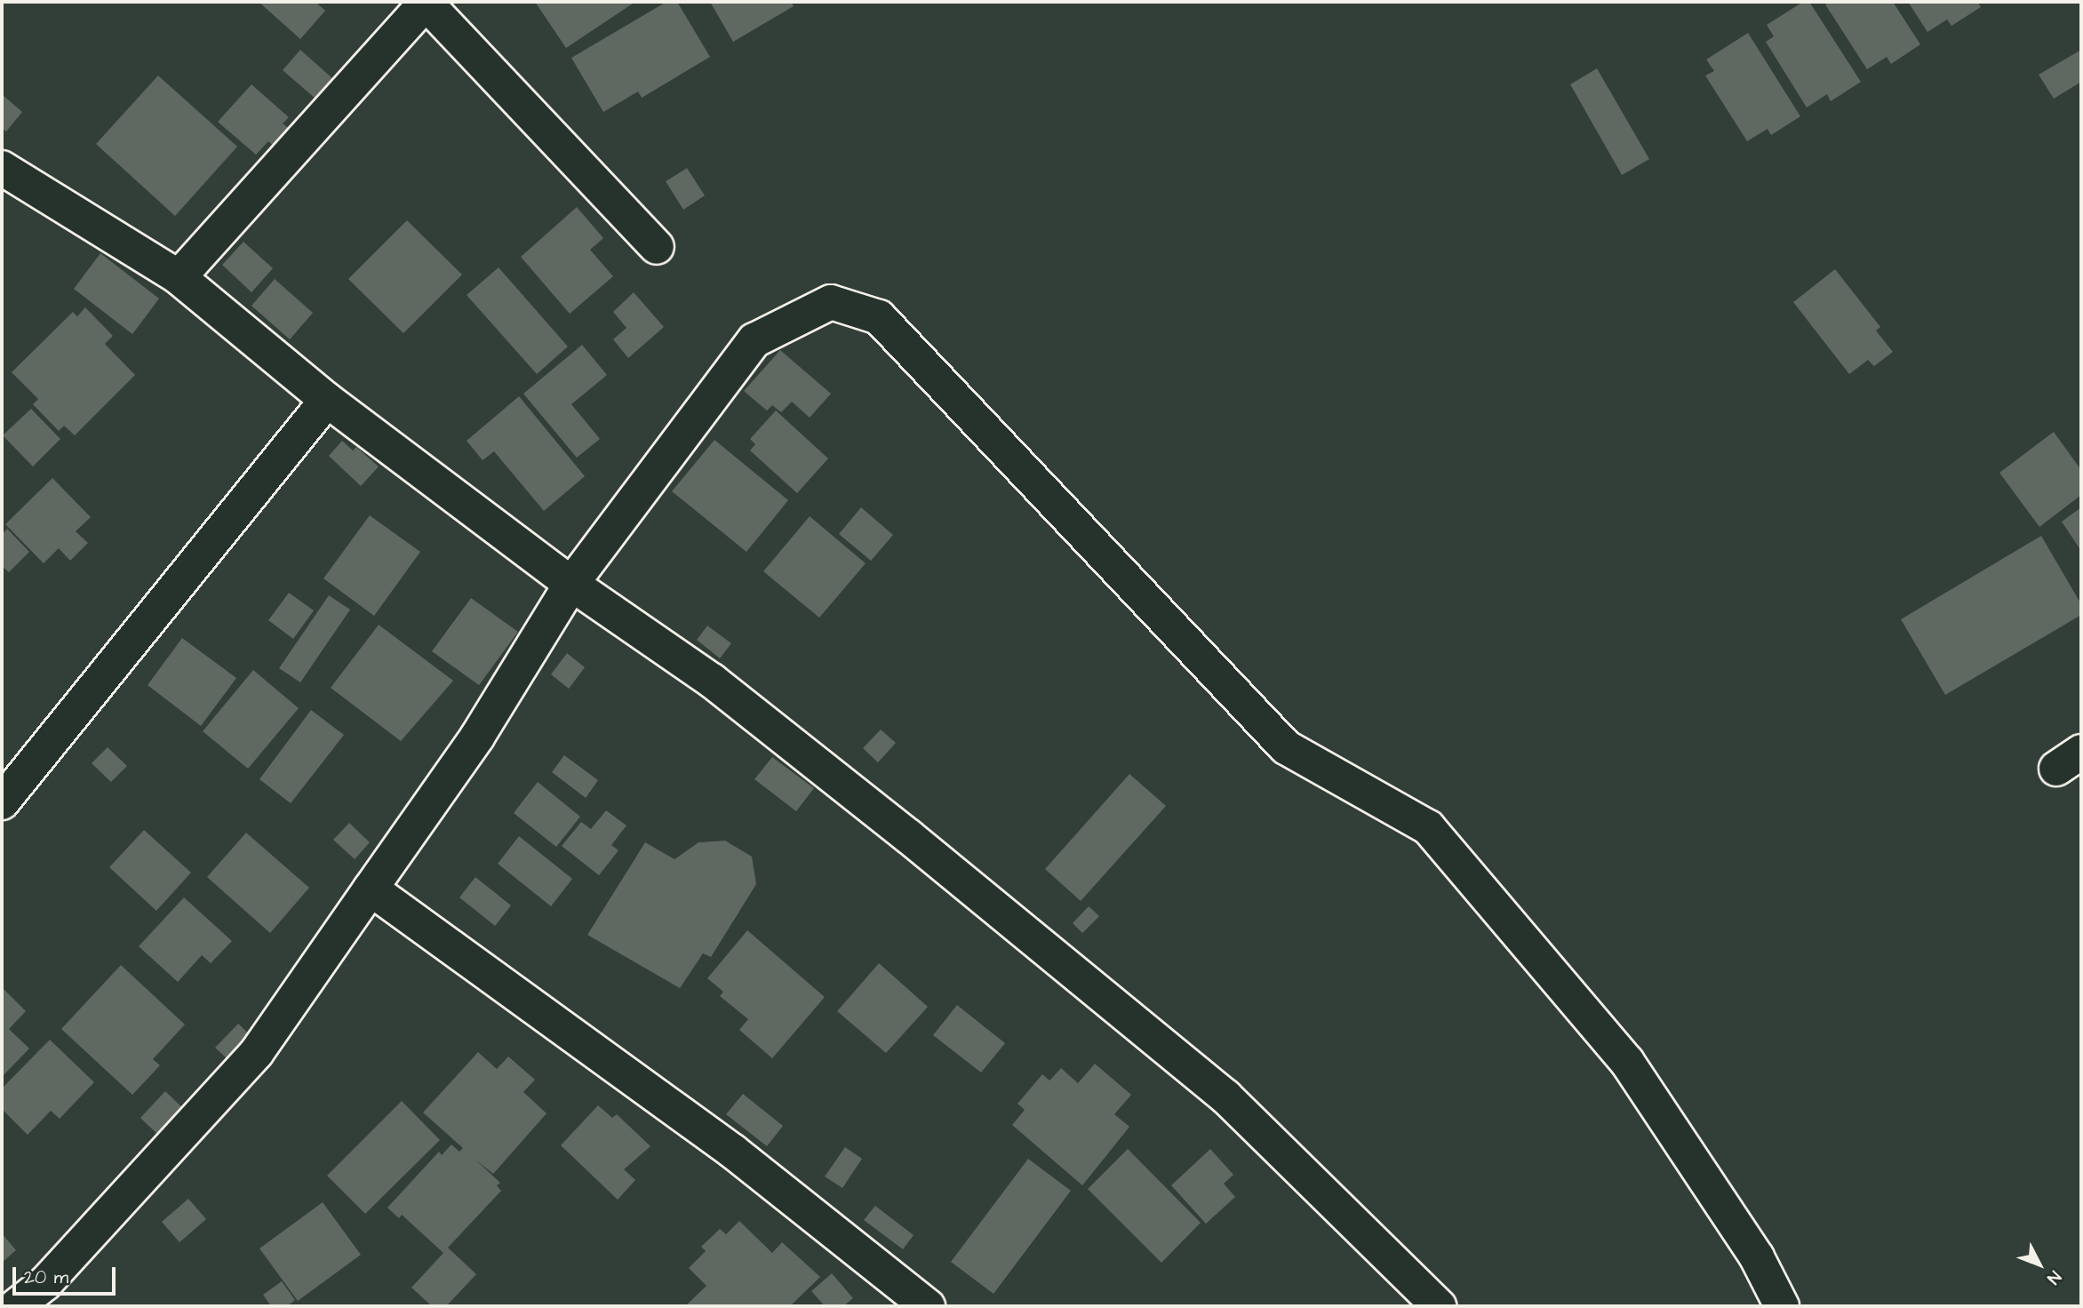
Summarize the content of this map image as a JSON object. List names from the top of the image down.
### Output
{
  "scale_bar": "20 m",
  "north": "bottom right"
}
